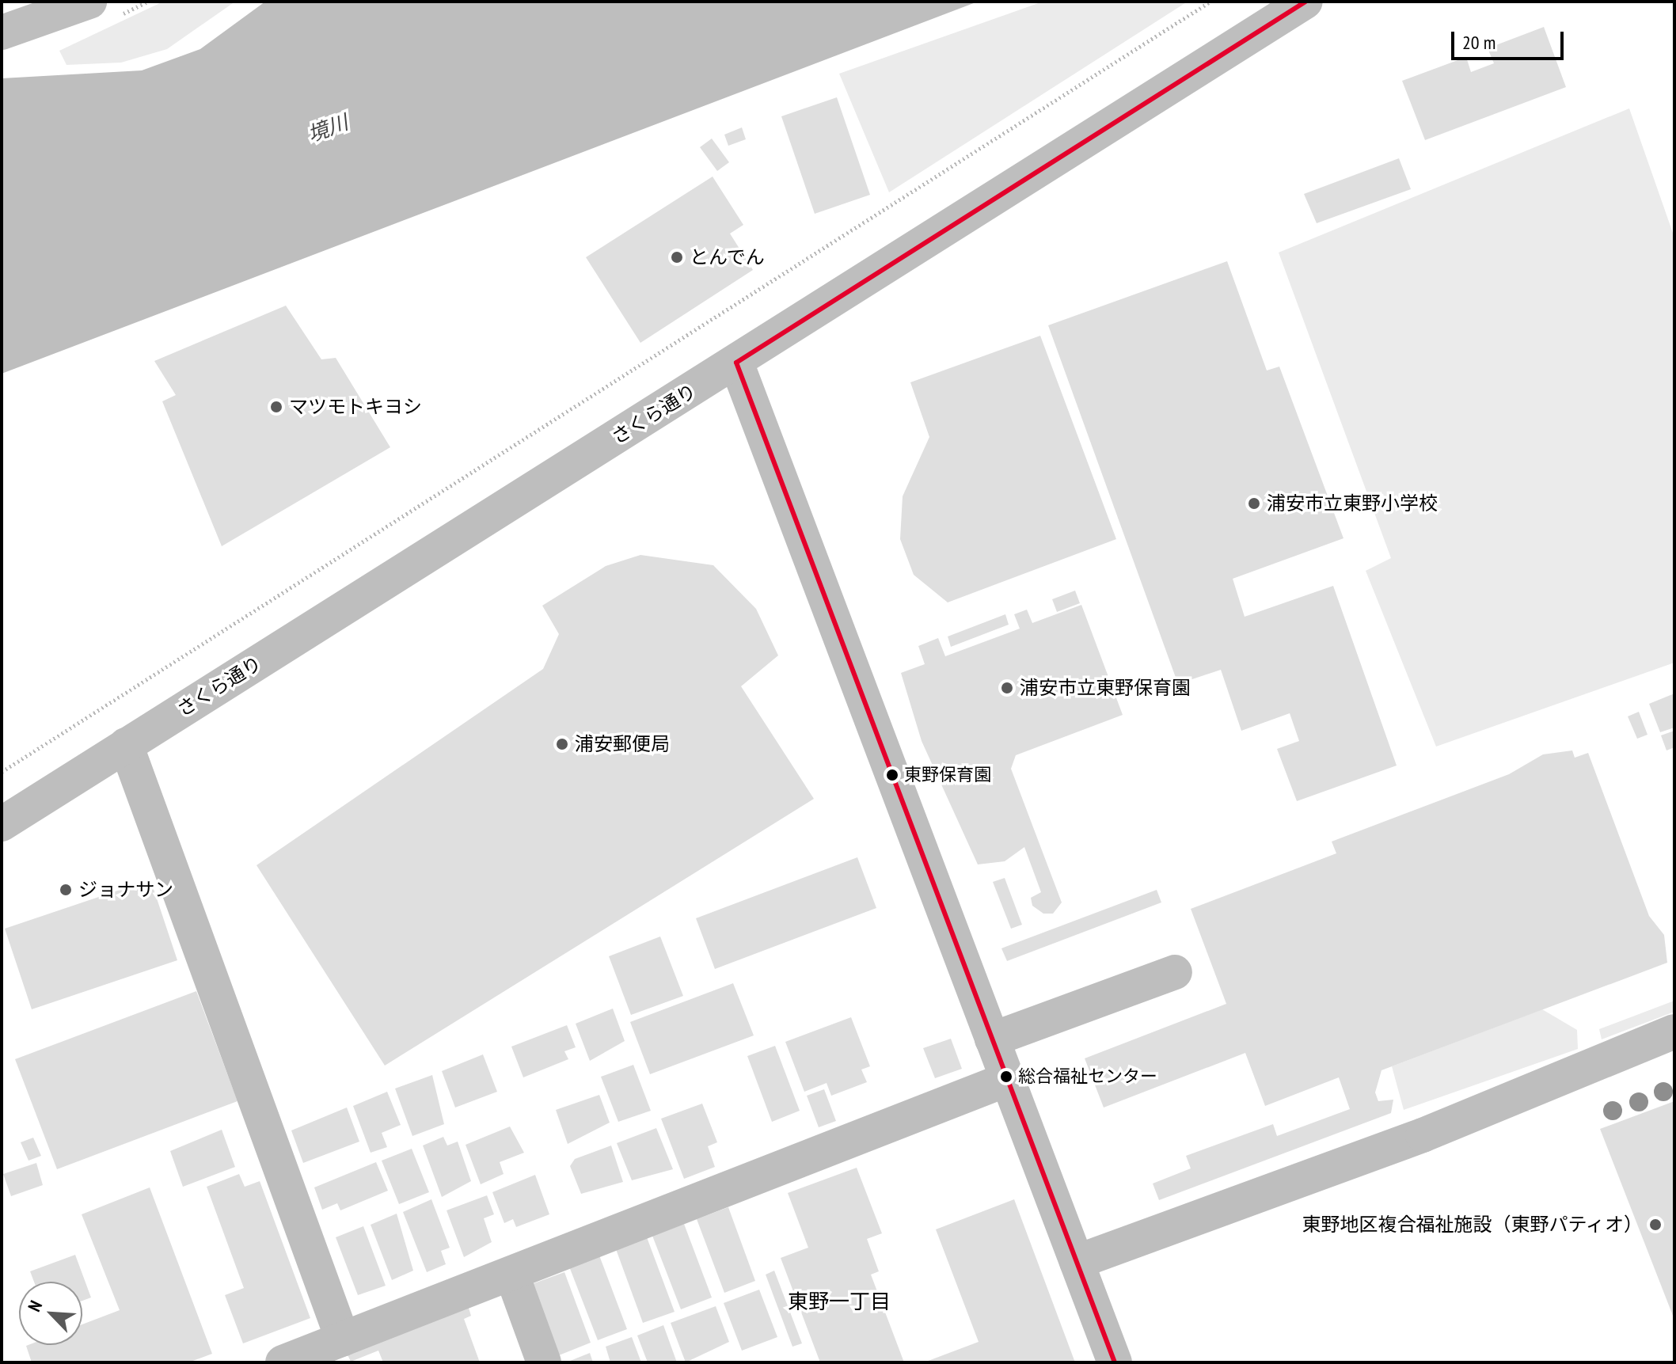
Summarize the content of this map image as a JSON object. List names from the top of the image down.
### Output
{
  "streets": {
    "street": ["さくら通り"]
  },
  "districts": ["東野一丁目"],
  "water": ["境川"],
  "places": [
    "とんでん",
    "マツモトキヨシ",
    "浦安市立東野小学校",
    "浦安市立東野保育園",
    "浦安郵便局",
    "東野保育園",
    "ジョナサン",
    "総合福祉センター",
    "東野地区複合福祉施設（東野パティオ）"
  ],
  "scale_bar": "20 m",
  "north": "top left"
}
